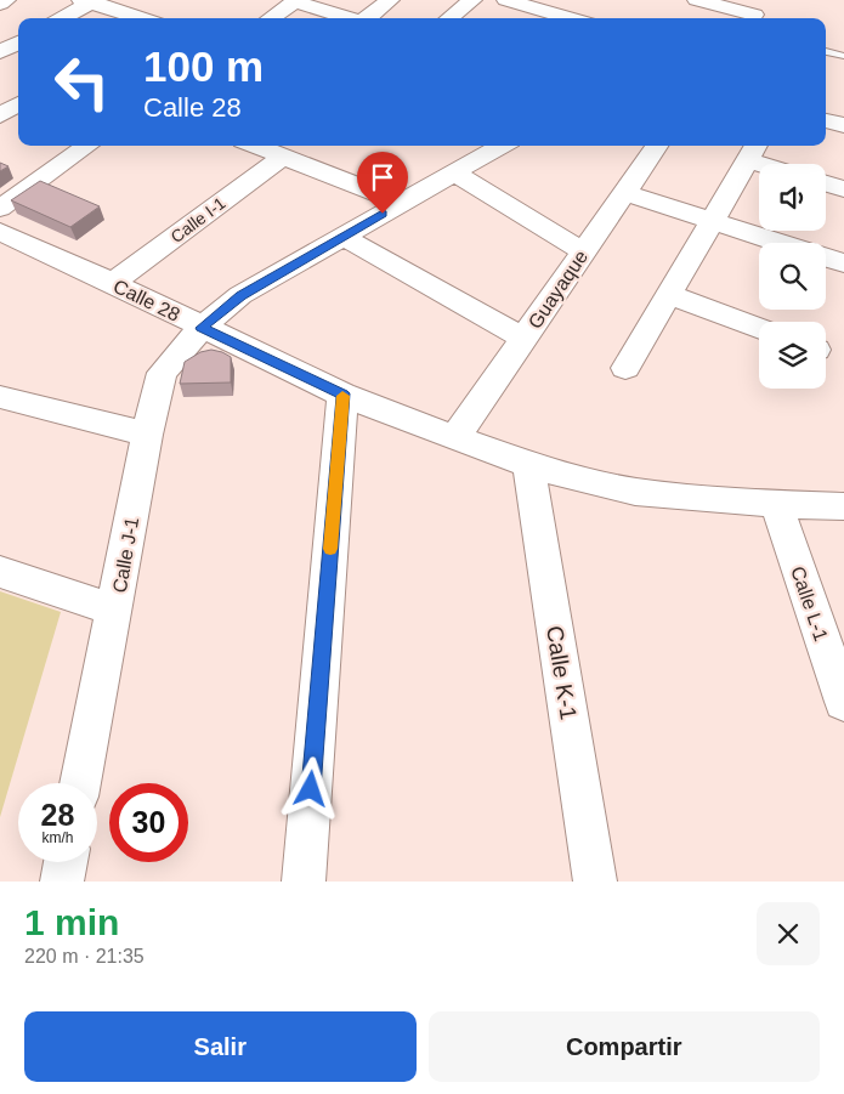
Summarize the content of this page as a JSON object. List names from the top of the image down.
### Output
{
  "streets": {
    "street": [
      "Calle I-1",
      "Guayaque",
      "Calle 28",
      "Calle J-1",
      "Calle L-1",
      "Calle K-1"
    ]
  },
  "crossings": [
    ["Calle I-1", "Calle 28"],
    ["Guayaque", "Calle 28"],
    ["Calle 28", "Calle J-1"],
    ["Calle 28", "Calle K-1"]
  ],
  "page": {
    "turn": ["100 m", "Calle 28"],
    "speed": "28 km/h",
    "limit": "30",
    "heading": ["1 min", "220 m · 21:35"],
    "buttons": ["Salir", "Compartir"]
  }
}
